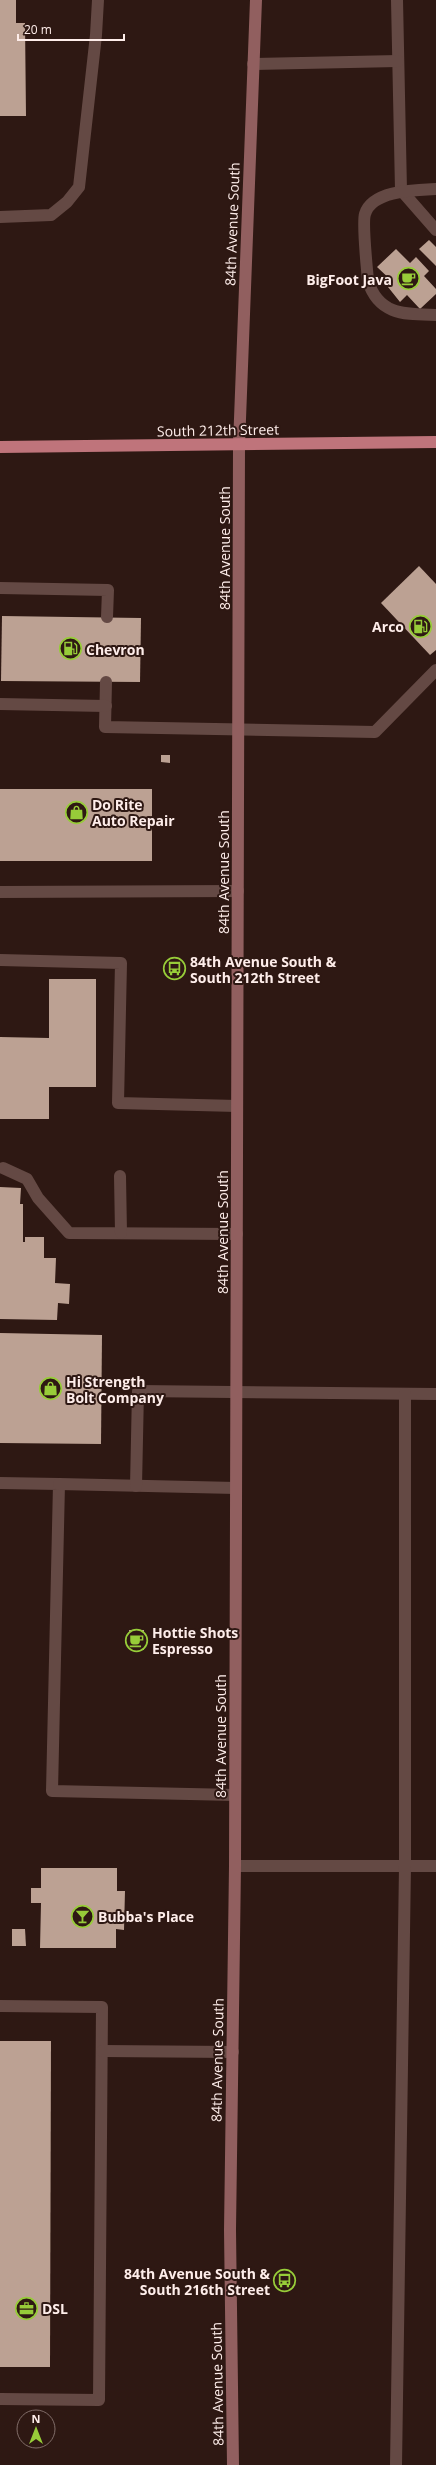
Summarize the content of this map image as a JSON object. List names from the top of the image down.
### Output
{
  "streets": {
    "main road": ["84th Avenue South", "South 212th Street"]
  },
  "crossings": [
    ["84th Avenue South", "South 212th Street"]
  ],
  "places": {
    "cafe": ["BigFoot Java", "Hottie Shots Espresso"],
    "fuel station": ["Arco", "Chevron"],
    "shop": ["Do Rite Auto Repair", "Hi Strength Bolt Company"],
    "bus stop": ["84th Avenue South & South 212th Street", "84th Avenue South & South 216th Street"],
    "bar": ["Bubba's Place"],
    "office": ["DSL"]
  },
  "scale_bar": "20 m",
  "north": "top"
}
